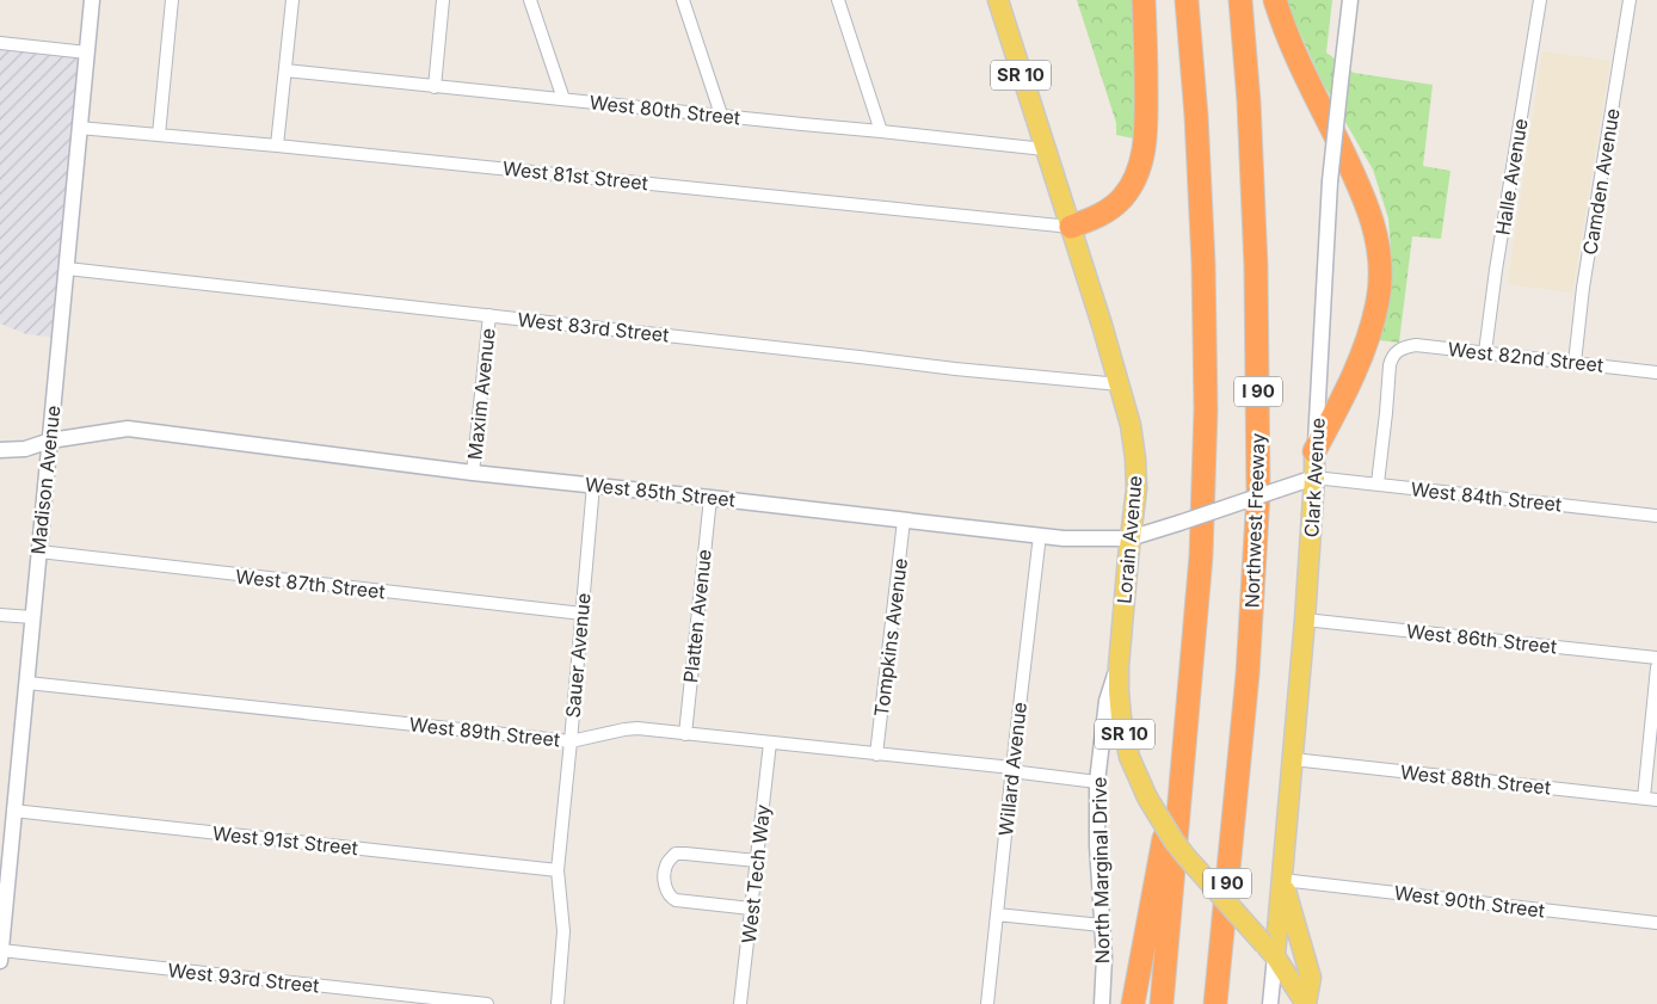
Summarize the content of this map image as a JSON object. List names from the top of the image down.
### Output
{
  "streets": {
    "highway": ["I 90", "Northwest Freeway"],
    "main road": ["SR 10", "Clark Avenue", "Lorain Avenue"],
    "street": [
      "West 80th Street",
      "West 81st Street",
      "Halle Avenue",
      "Camden Avenue",
      "West 83rd Street",
      "West 82nd Street",
      "Maxim Avenue",
      "Madison Avenue",
      "West 85th Street",
      "West 84th Street",
      "West 87th Street",
      "Platten Avenue",
      "Tompkins Avenue",
      "West 86th Street",
      "Sauer Avenue",
      "West 89th Street",
      "Willard Avenue",
      "West 88th Street",
      "West 91st Street",
      "North Marginal Drive",
      "West Tech Way",
      "West 90th Street",
      "West 93rd Street"
    ]
  },
  "crossings": [
    ["West 80th Street", "Lorain Avenue"],
    ["West 81st Street", "Madison Avenue"],
    ["West 81st Street", "Lorain Avenue"],
    ["Halle Avenue", "West 82nd Street"],
    ["Camden Avenue", "West 82nd Street"],
    ["West 83rd Street", "Maxim Avenue"],
    ["West 83rd Street", "Madison Avenue"],
    ["West 83rd Street", "Lorain Avenue"],
    ["West 82nd Street", "West 84th Street"],
    ["Maxim Avenue", "West 85th Street"],
    ["Clark Avenue", "West 85th Street"],
    ["Clark Avenue", "West 84th Street"],
    ["Clark Avenue", "Lorain Avenue"],
    ["Clark Avenue", "West 86th Street"],
    ["Clark Avenue", "West 88th Street"],
    ["Clark Avenue", "West 90th Street"],
    ["Madison Avenue", "West 85th Street"],
    ["Madison Avenue", "West 87th Street"],
    ["Madison Avenue", "West 89th Street"],
    ["Madison Avenue", "West 91st Street"],
    ["Madison Avenue", "West 93rd Street"],
    ["West 85th Street", "West 84th Street"],
    ["West 85th Street", "Lorain Avenue"],
    ["West 85th Street", "Platten Avenue"],
    ["West 85th Street", "Tompkins Avenue"],
    ["West 85th Street", "Sauer Avenue"],
    ["West 85th Street", "Willard Avenue"],
    ["Lorain Avenue", "North Marginal Drive"],
    ["West 87th Street", "Sauer Avenue"],
    ["Platten Avenue", "West 89th Street"],
    ["Tompkins Avenue", "West 89th Street"],
    ["Sauer Avenue", "West 89th Street"],
    ["Sauer Avenue", "West 91st Street"],
    ["West 89th Street", "Willard Avenue"],
    ["West 89th Street", "North Marginal Drive"],
    ["West 89th Street", "West Tech Way"]
  ]
}
